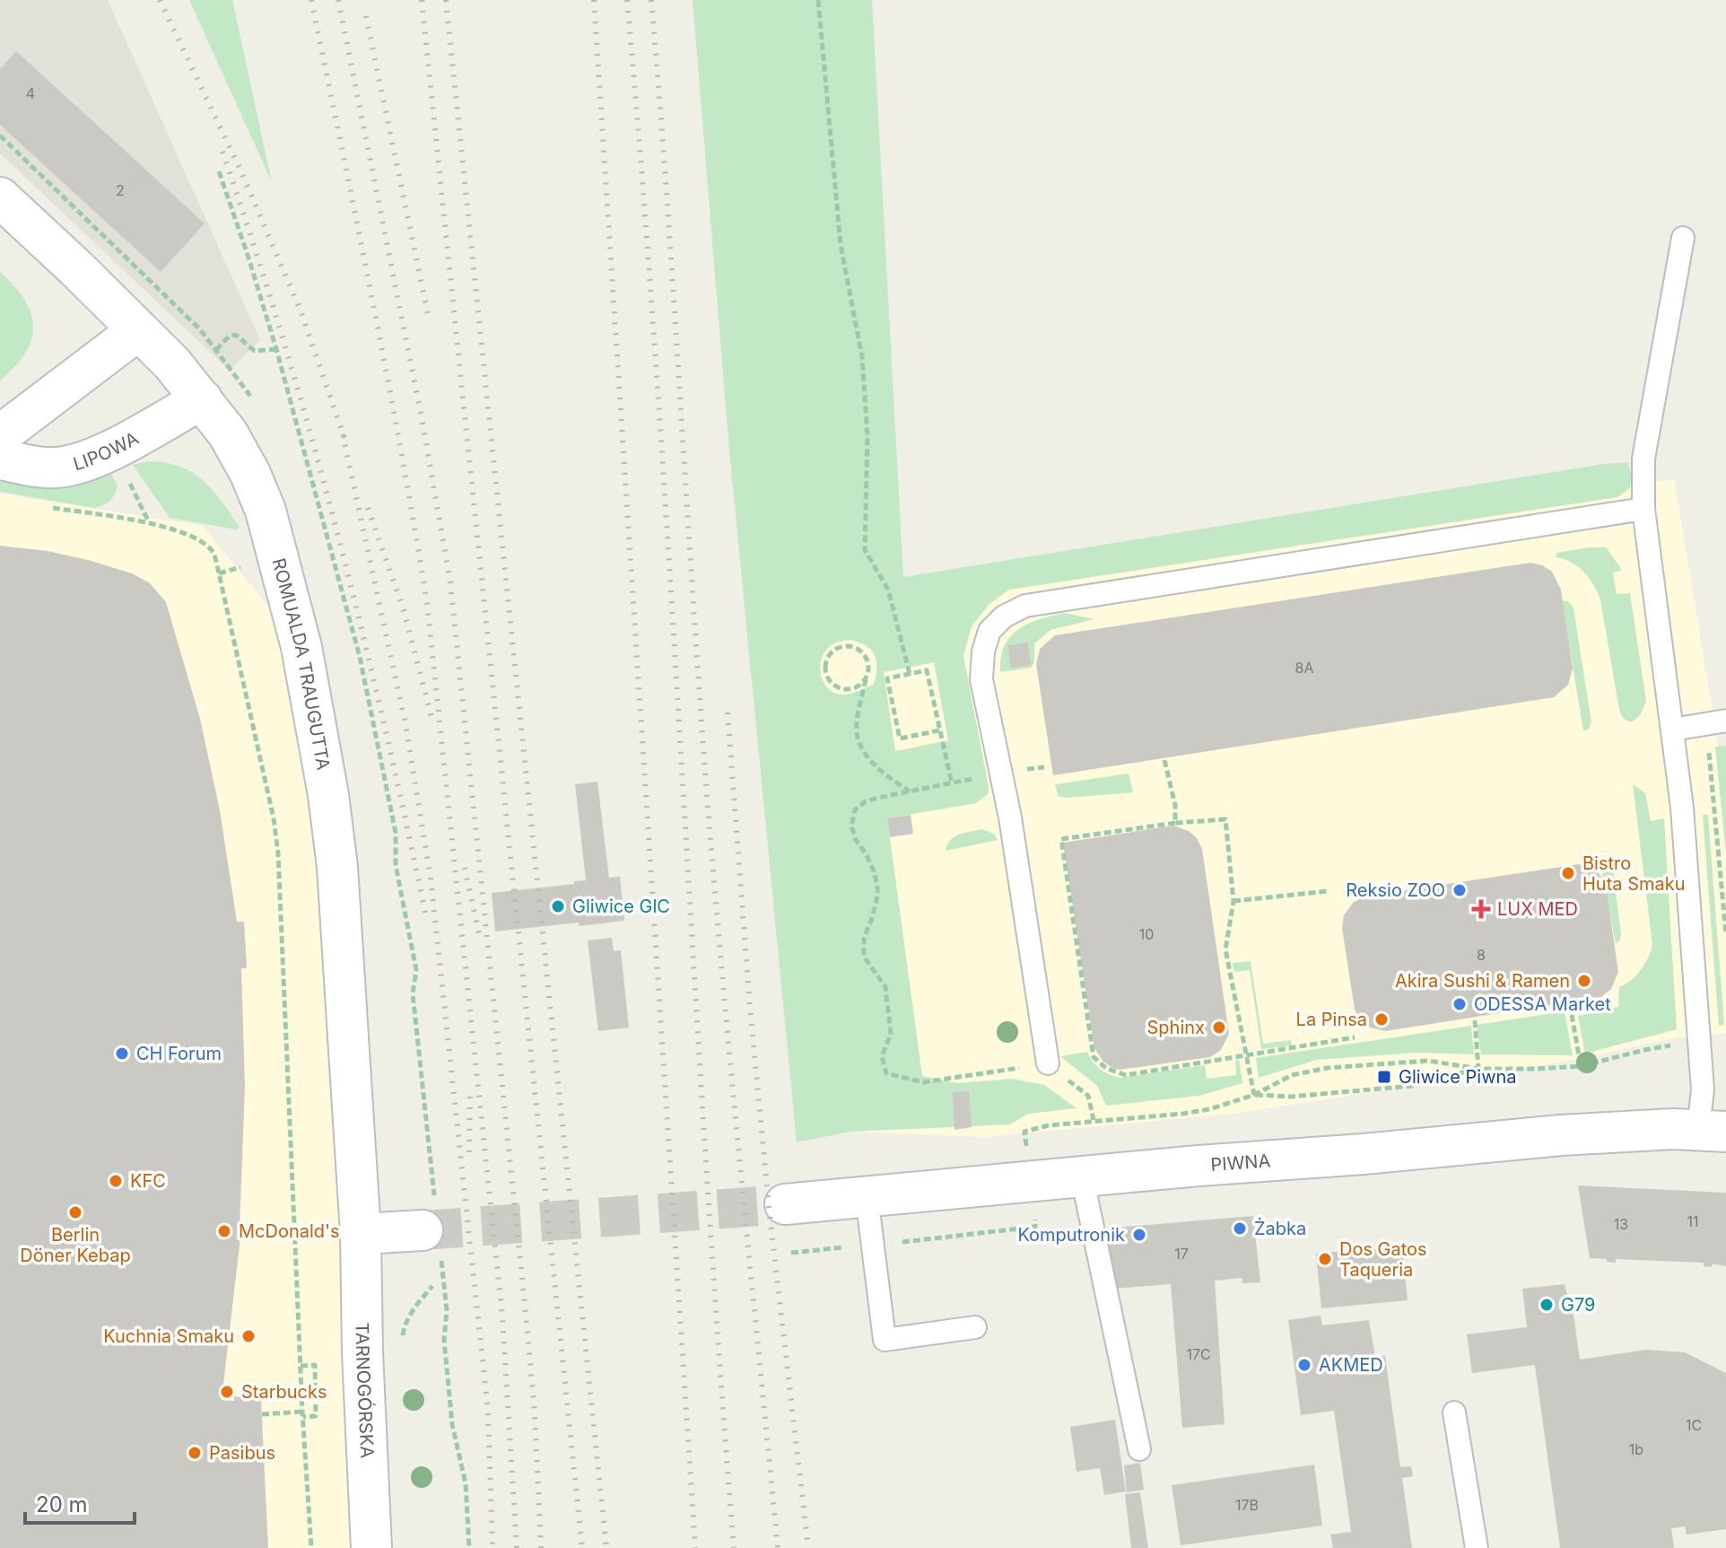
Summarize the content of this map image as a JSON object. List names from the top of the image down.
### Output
{
  "streets": {
    "main road": [
      "LIPOWA",
      "ROMUALDA TRAUGUTTA",
      "PIWNA",
      "TARNOGÓRSKA"
    ]
  },
  "crossings": [
    ["LIPOWA", "ROMUALDA TRAUGUTTA"],
    ["ROMUALDA TRAUGUTTA", "TARNOGÓRSKA"]
  ],
  "places": {
    "other": [
      "Bistro Huta Smaku",
      "Reksio ZOO",
      "Gliwice GlC",
      "Akira Sushi & Ramen",
      "ODESSA Market",
      "La Pinsa",
      "Sphinx",
      "CH Forum",
      "KFC",
      "Berlin Döner Kebap",
      "Żabka",
      "McDonald's",
      "Komputronik",
      "Dos Gatos Taqueria",
      "G79",
      "Kuchnia Smaku",
      "AKMED",
      "Starbucks",
      "Pasibus"
    ],
    "health": ["LUX MED"],
    "transit": ["Gliwice Piwna"]
  },
  "house_numbers": [
    "4",
    "2",
    "8A",
    "10",
    "8",
    "11",
    "13",
    "17",
    "17C",
    "1C",
    "1b",
    "17B"
  ],
  "scale_bar": "20 m"
}
